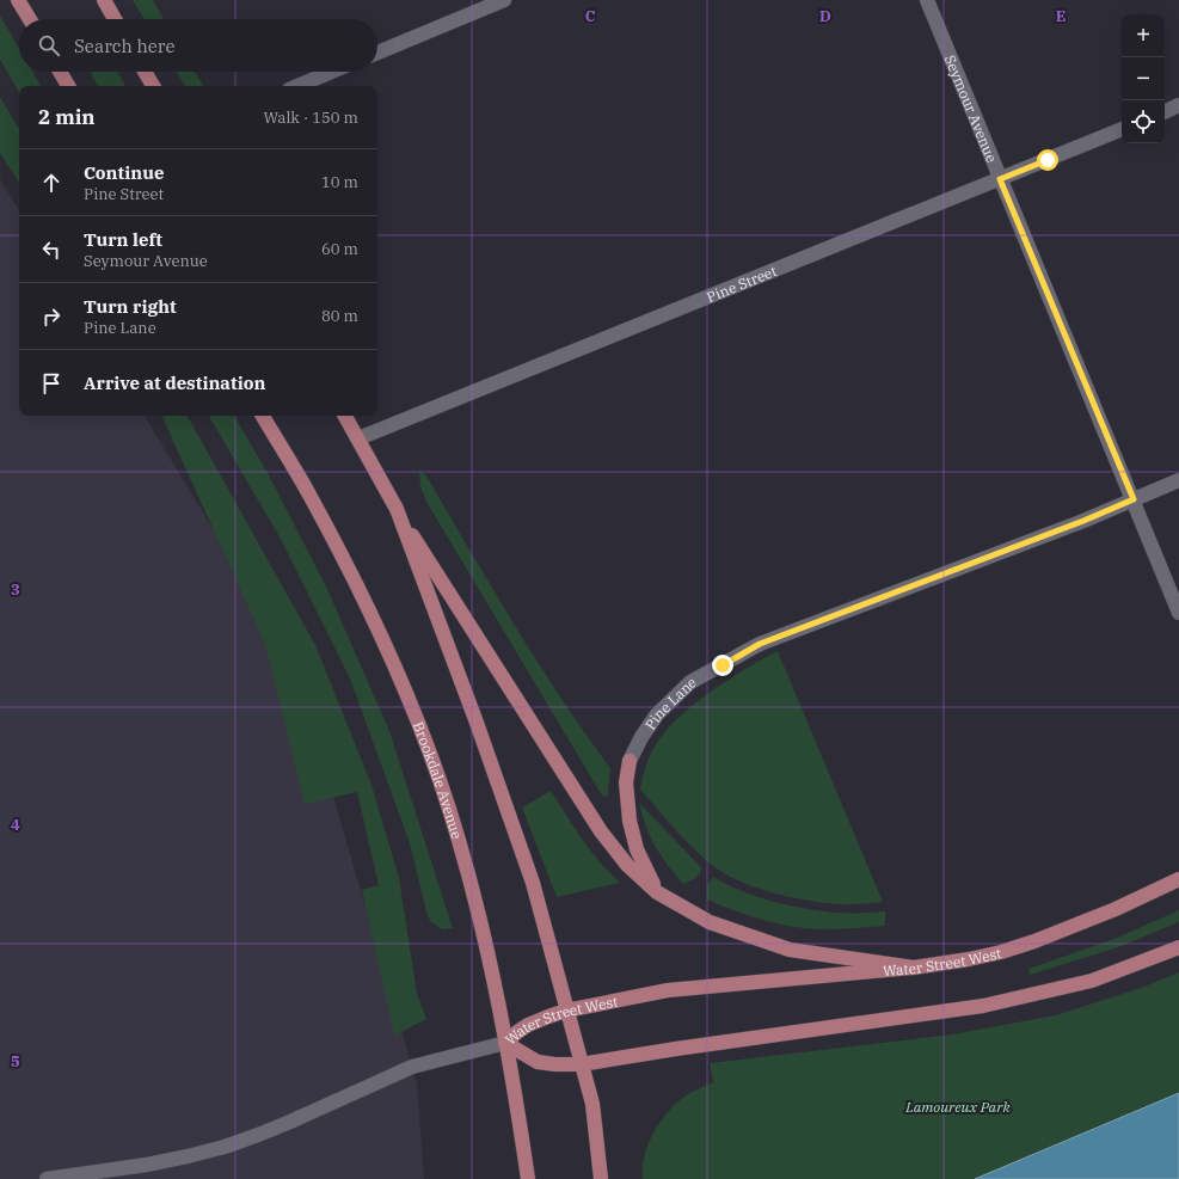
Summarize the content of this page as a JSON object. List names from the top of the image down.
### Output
{
  "streets": {
    "main road": ["Brookdale Avenue", "Water Street West"],
    "street": ["Seymour Avenue", "Pine Street", "Pine Lane"]
  },
  "crossings": [
    ["Seymour Avenue", "Pine Street"],
    ["Seymour Avenue", "Pine Lane"],
    ["Brookdale Avenue", "Water Street West"]
  ],
  "parks": ["Lamoureux Park"],
  "page": {
    "map_buttons": ["+", "−"],
    "search": "Search here",
    "heading": ["2 min", "Walk · 150 m"],
    "list": [
      ["Continue", "Pine Street", "10 m"],
      ["Turn left", "Seymour Avenue", "60 m"],
      ["Turn right", "Pine Lane", "80 m"],
      "Arrive at destination"
    ]
  },
  "grid": {
    "columns": ["C", "D", "E"],
    "rows": ["3", "4", "5"]
  }
}
